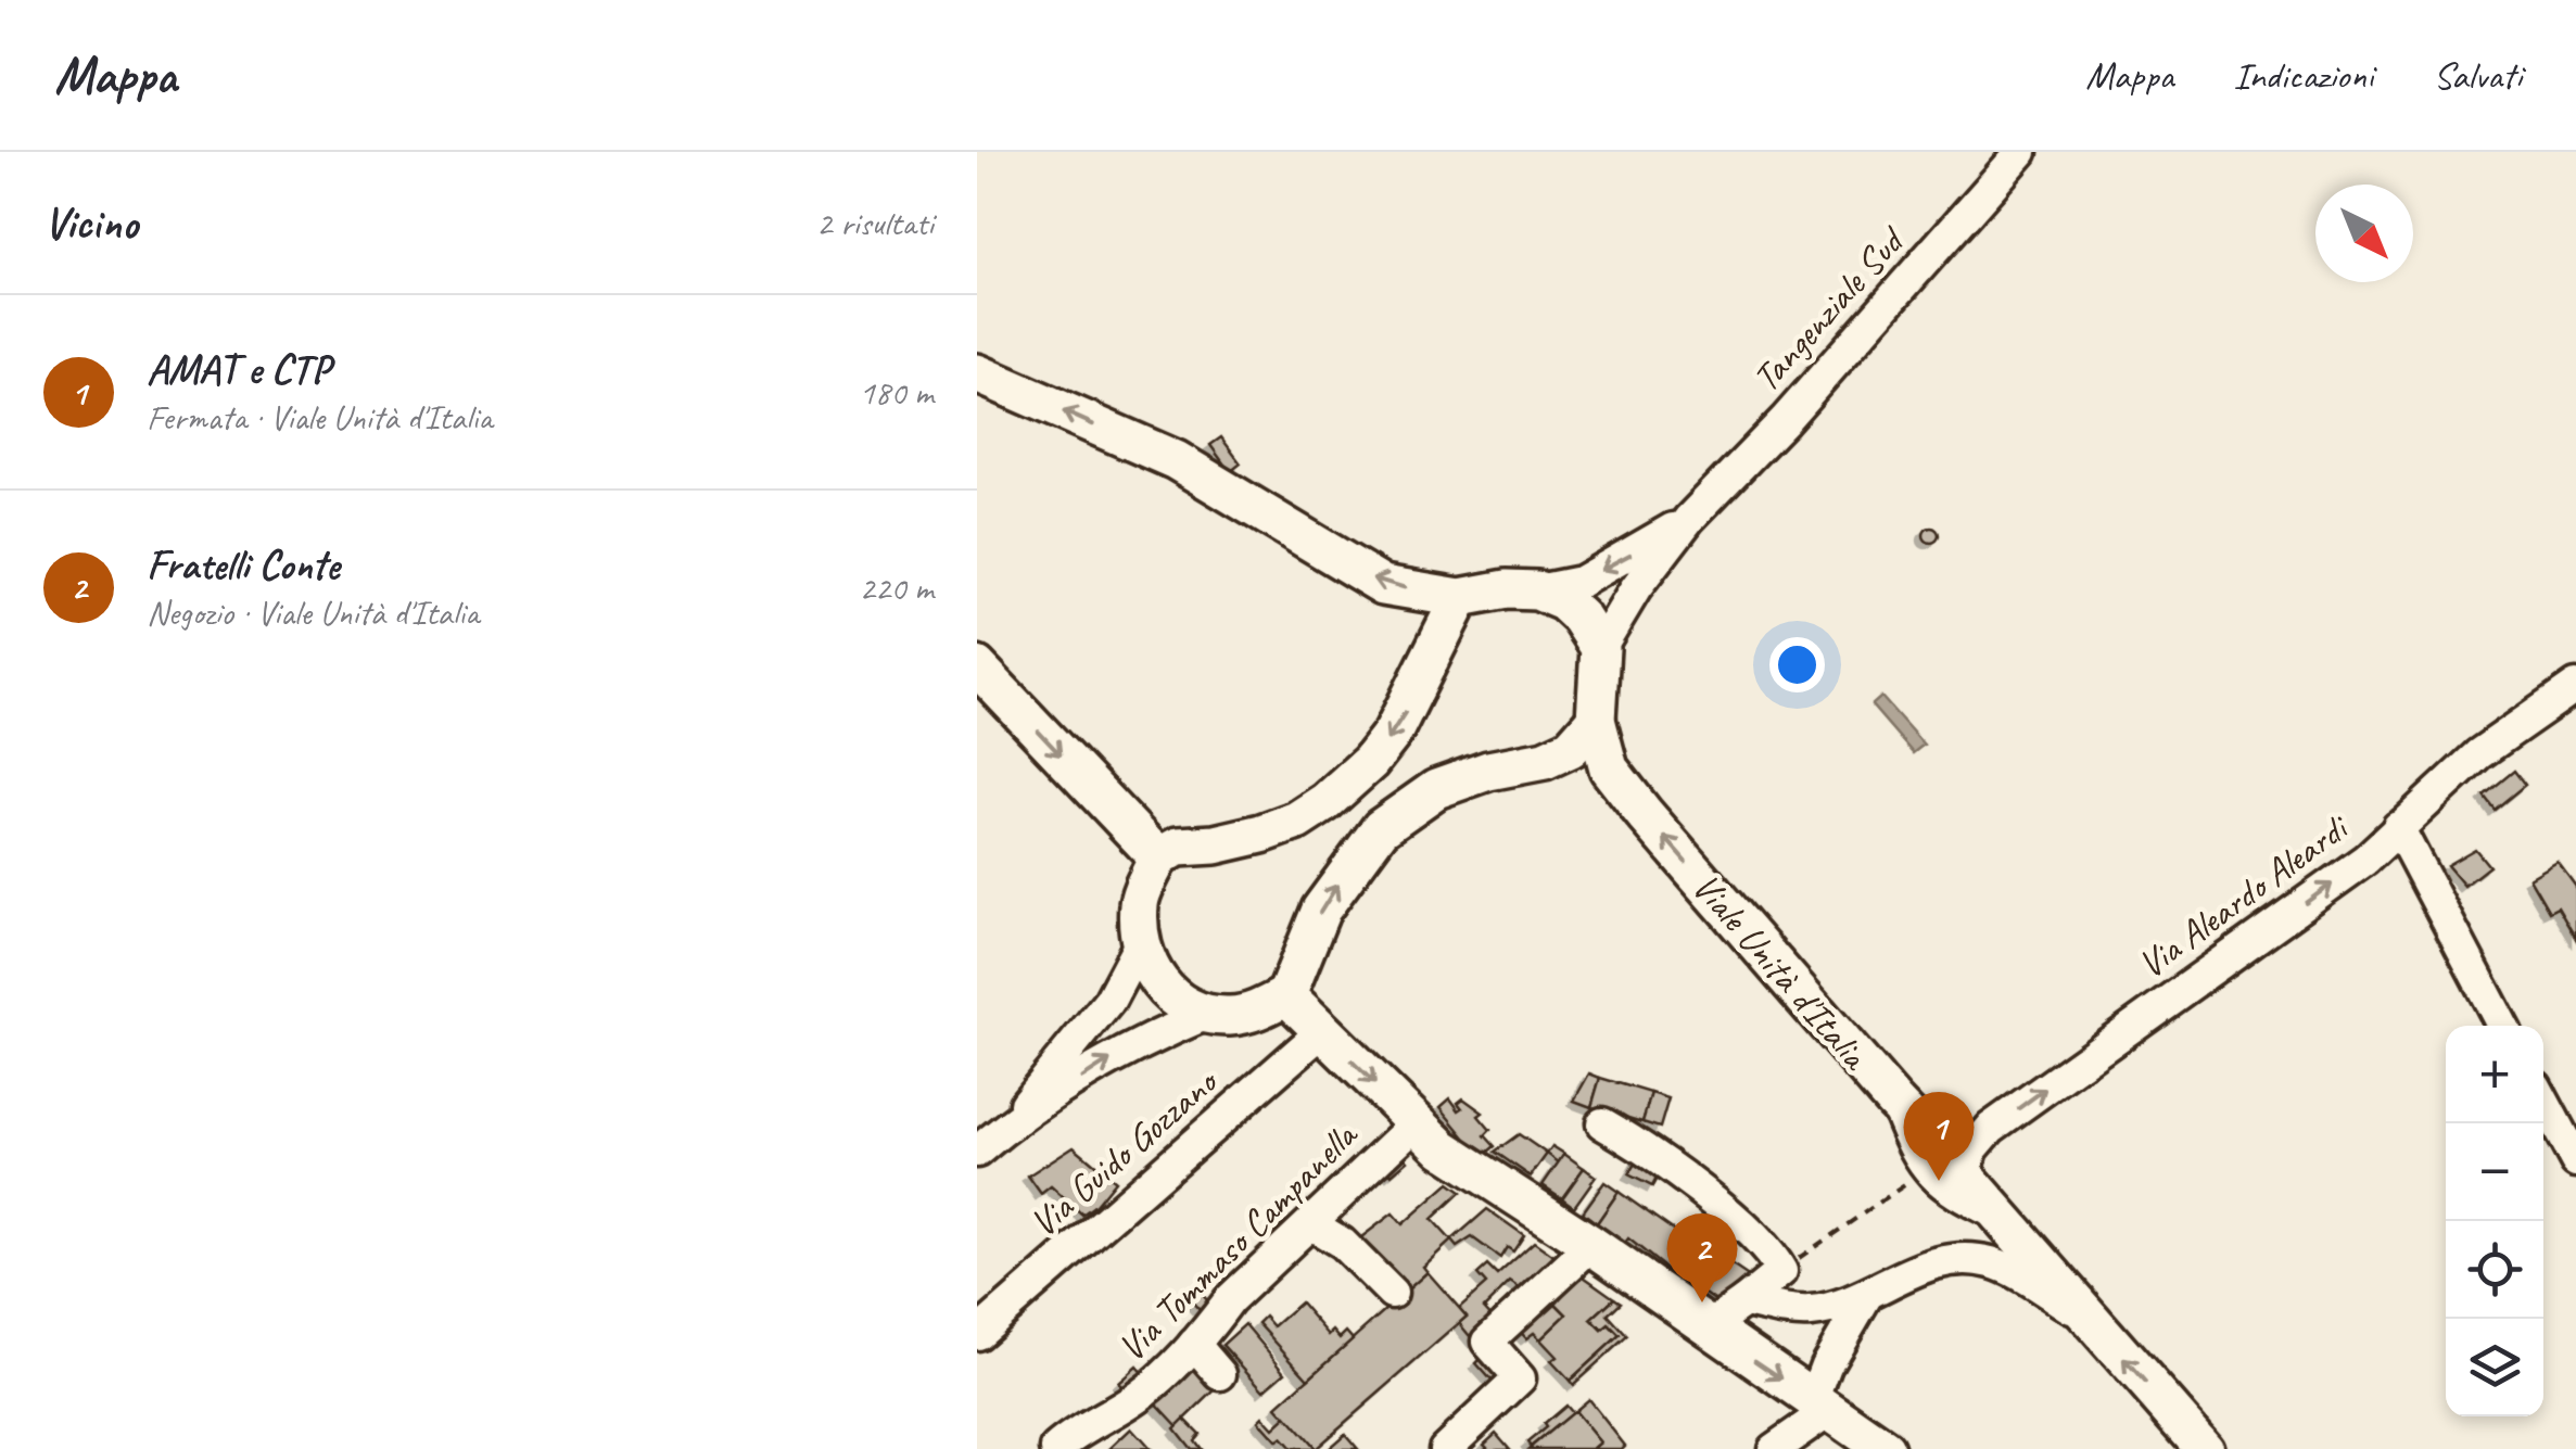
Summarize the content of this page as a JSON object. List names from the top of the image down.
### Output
{
  "streets": {
    "main road": ["Viale Unità d'Italia"],
    "street": [
      "Tangenziale Sud",
      "Via Aleardo Aleardi",
      "Via Guido Gozzano",
      "Via Tommaso Campanella"
    ]
  },
  "crossings": [
    ["Tangenziale Sud", "Viale Unità d'Italia"],
    ["Via Aleardo Aleardi", "Viale Unità d'Italia"]
  ],
  "one_way": ["Via Aleardo Aleardi"],
  "north": "bottom right",
  "page": {
    "header": "Mappa",
    "nav": ["Mappa", "Indicazioni", "Salvati"],
    "heading": ["Vicino", "2 risultati"],
    "list": [
      {
        "mark": "1",
        "name": "AMAT e CTP",
        "note": "Fermata · Viale Unità d'Italia",
        "value": "180 m"
      },
      {
        "mark": "2",
        "name": "Fratelli Conte",
        "note": "Negozio · Viale Unità d'Italia",
        "value": "220 m"
      }
    ],
    "map_buttons": ["+", "−"],
    "pins": ["1", "2"]
  }
}
